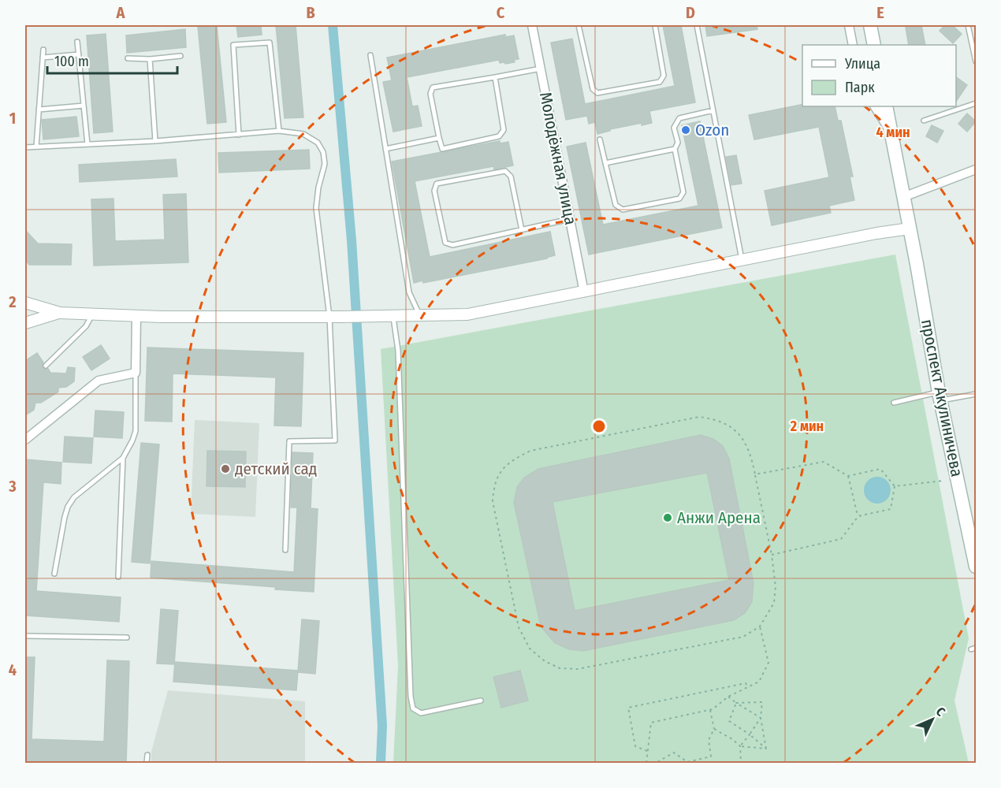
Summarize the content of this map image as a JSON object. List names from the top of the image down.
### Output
{
  "streets": {
    "main road": ["проспект Акулиничева"],
    "street": ["Молодёжная улица"]
  },
  "places": ["Ozon", "детский сад", "Анжи Арена"],
  "legend": ["Улица", "Парк"],
  "scale_bar": "100 m",
  "north": "top right",
  "grid": {
    "columns": [
      "A",
      "B",
      "C",
      "D",
      "E"
    ],
    "rows": [
      "1",
      "2",
      "3",
      "4"
    ]
  },
  "rings": ["4 мин", "2 мин"]
}
